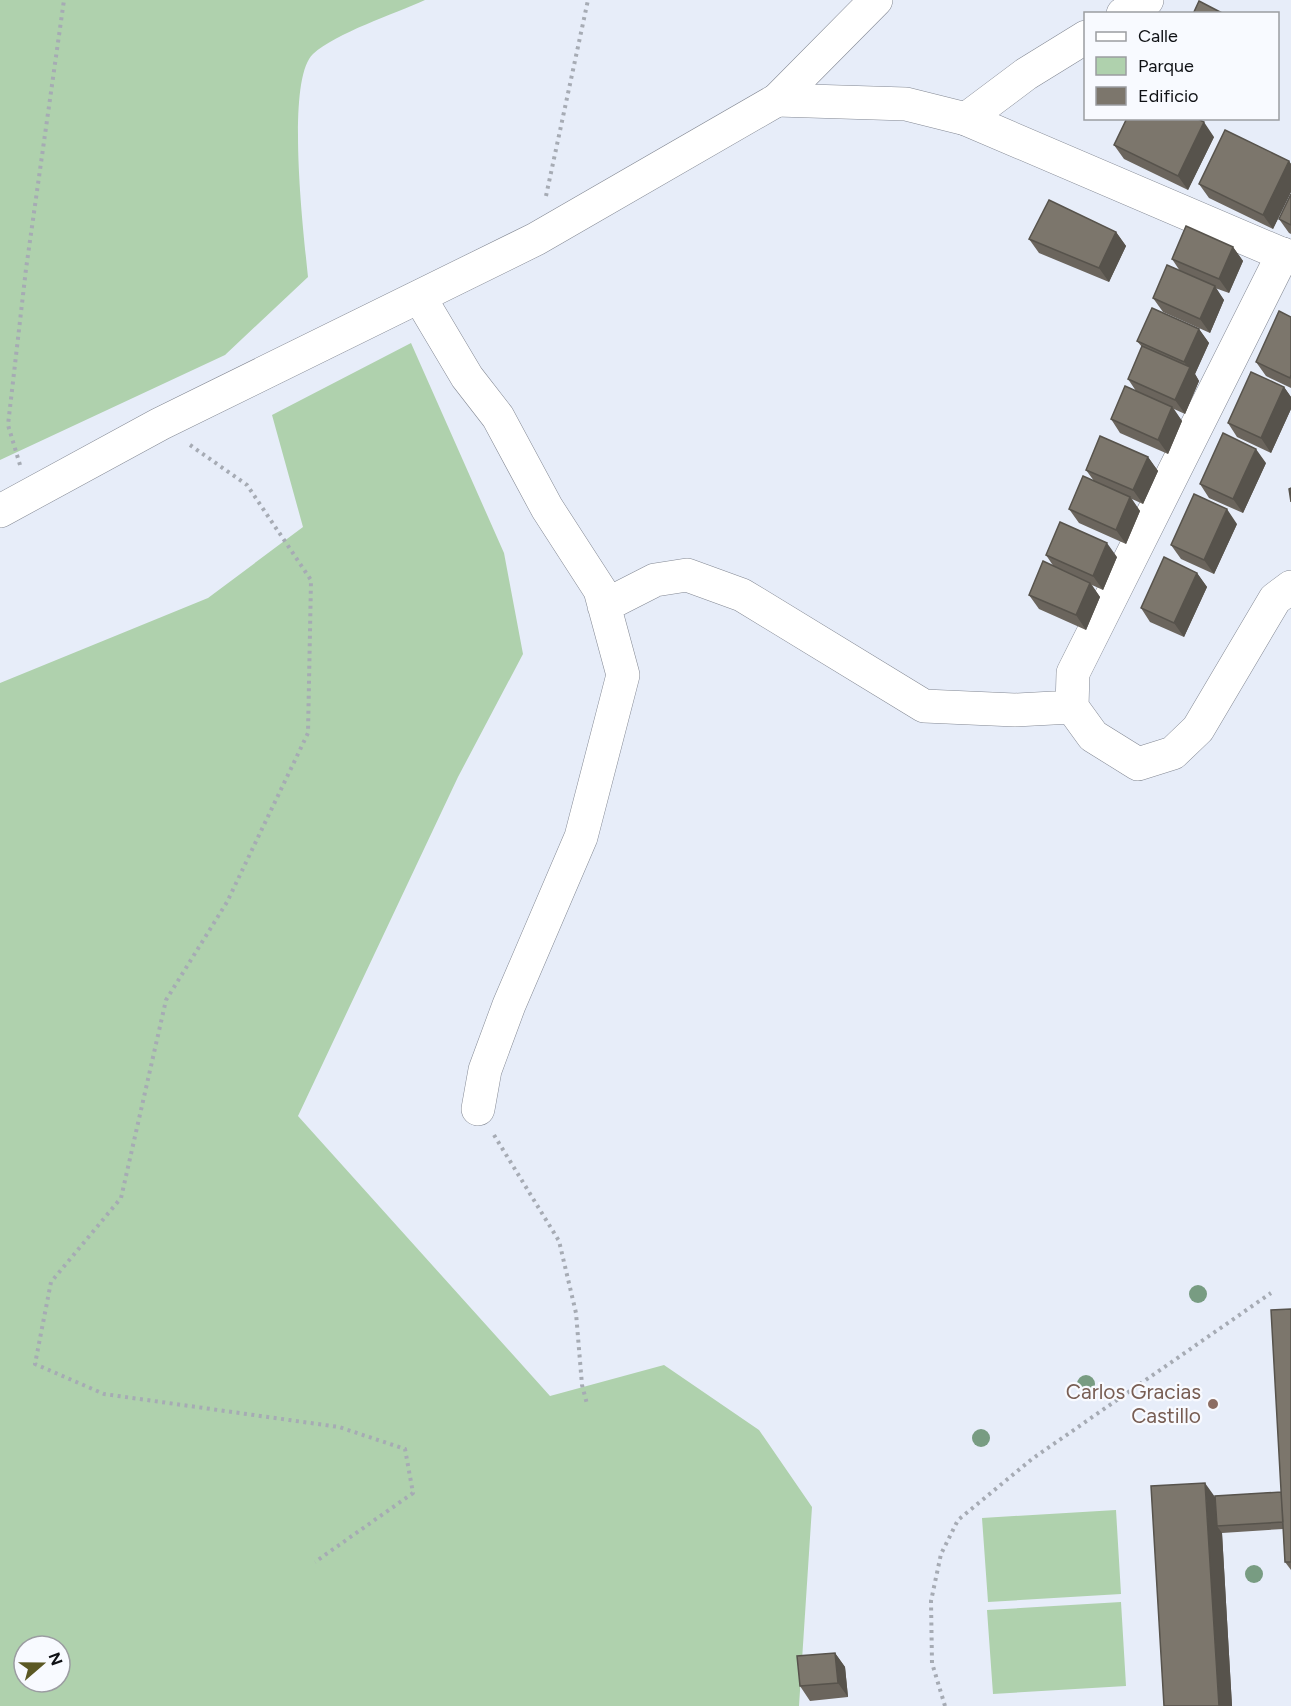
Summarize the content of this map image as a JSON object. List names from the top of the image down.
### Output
{
  "places": ["Carlos Gracias Castillo"],
  "legend": ["Calle", "Parque", "Edificio"],
  "north": "right"
}
